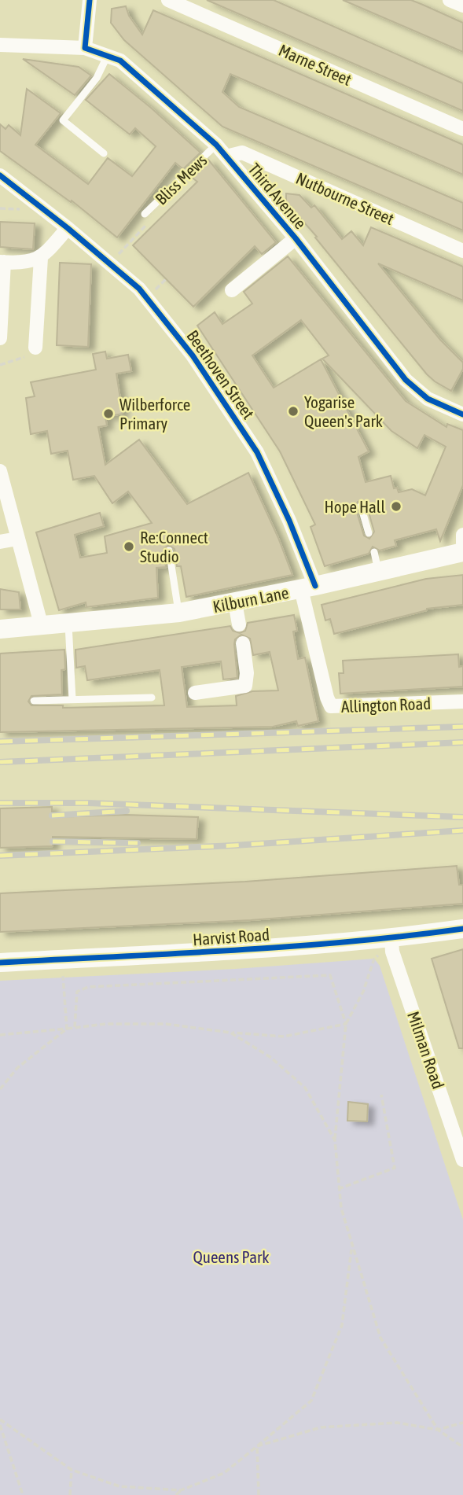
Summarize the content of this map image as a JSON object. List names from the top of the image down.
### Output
{
  "streets": {
    "main road": ["Kilburn Lane", "Harvist Road"],
    "street": [
      "Marne Street",
      "Third Avenue",
      "Nutbourne Street",
      "Beethoven Street",
      "Allington Road",
      "Milman Road"
    ],
    "lane": ["Bliss Mews"]
  },
  "crossings": [
    ["Bliss Mews", "Third Avenue"],
    ["Third Avenue", "Nutbourne Street"],
    ["Beethoven Street", "Kilburn Lane"],
    ["Beethoven Street", "Allington Road"],
    ["Kilburn Lane", "Allington Road"],
    ["Harvist Road", "Milman Road"]
  ],
  "parks": ["Queens Park"],
  "places": [
    "Yogarise Queen's Park",
    "Wilberforce Primary",
    "Hope Hall",
    "Re:Connect Studio"
  ]
}
